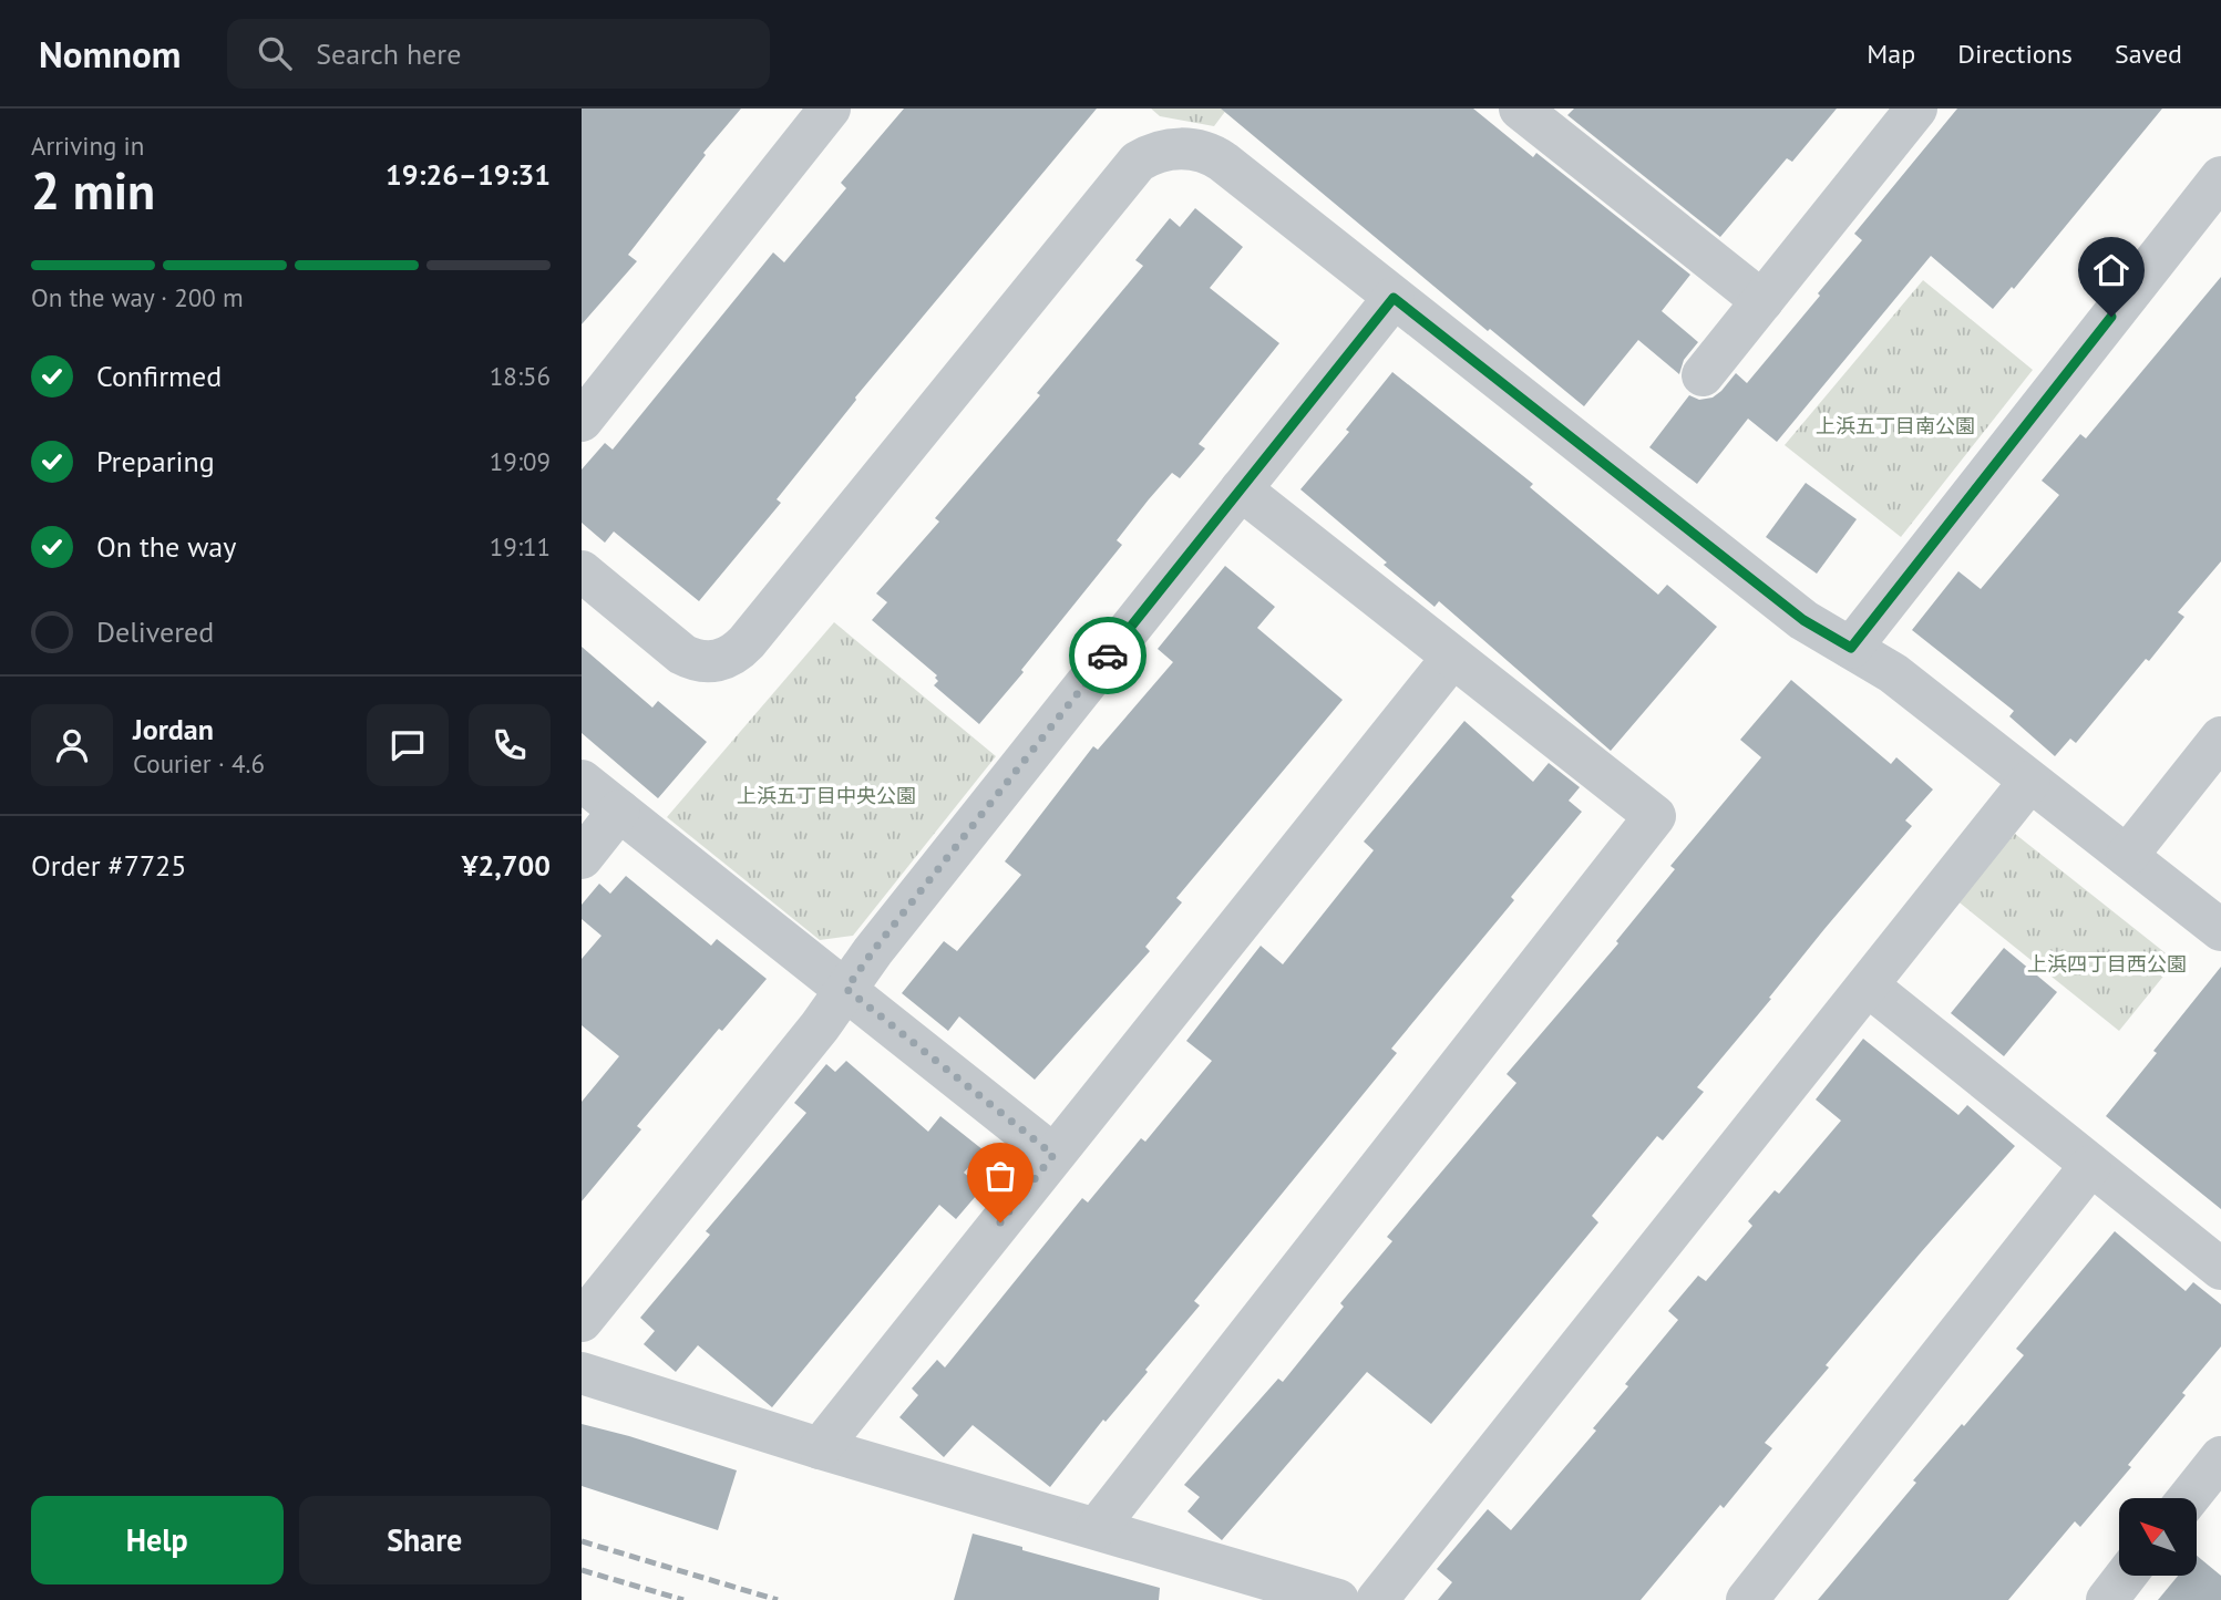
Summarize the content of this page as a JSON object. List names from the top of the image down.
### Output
{
  "parks": ["上浜五丁目南公園", "上浜五丁目中央公園", "上浜四丁目西公園"],
  "north": "top left",
  "page": {
    "header": "Nomnom",
    "search": "Search here",
    "nav": ["Map", "Directions", "Saved"],
    "heading": ["2 min", "Arriving in", "19:26–19:31"],
    "panel": [
      "Jordan",
      "Courier · 4.6",
      "Order #7725",
      "¥2,700"
    ],
    "bar": "On the way · 200 m",
    "list": [
      ["Confirmed", "18:56"],
      ["Preparing", "19:09"],
      ["On the way", "19:11"],
      "Delivered"
    ],
    "buttons": ["Help", "Share"]
  }
}
